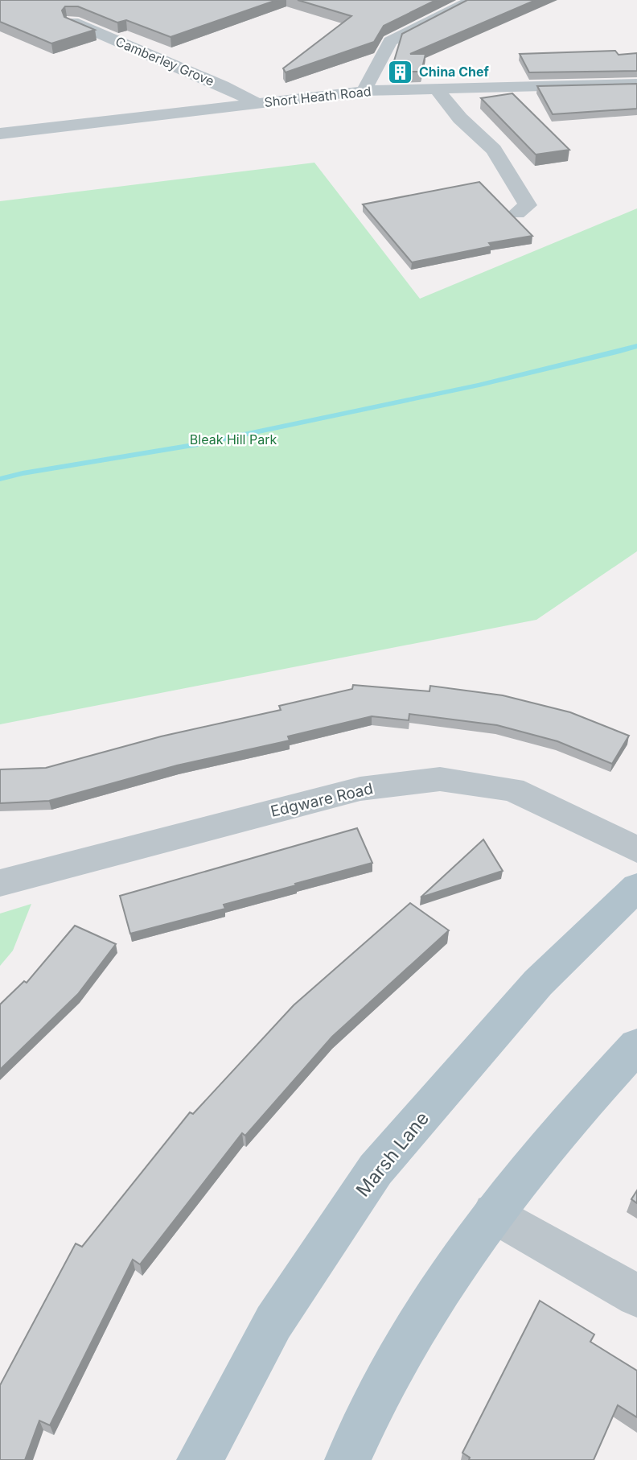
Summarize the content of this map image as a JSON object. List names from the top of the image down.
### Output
{
  "streets": {
    "main road": ["Marsh Lane"],
    "street": ["Camberley Grove", "Short Heath Road", "Edgware Road"]
  },
  "crossings": [
    ["Camberley Grove", "Short Heath Road"]
  ],
  "parks": ["Bleak Hill Park"],
  "places": {
    "building": ["China Chef"]
  }
}
